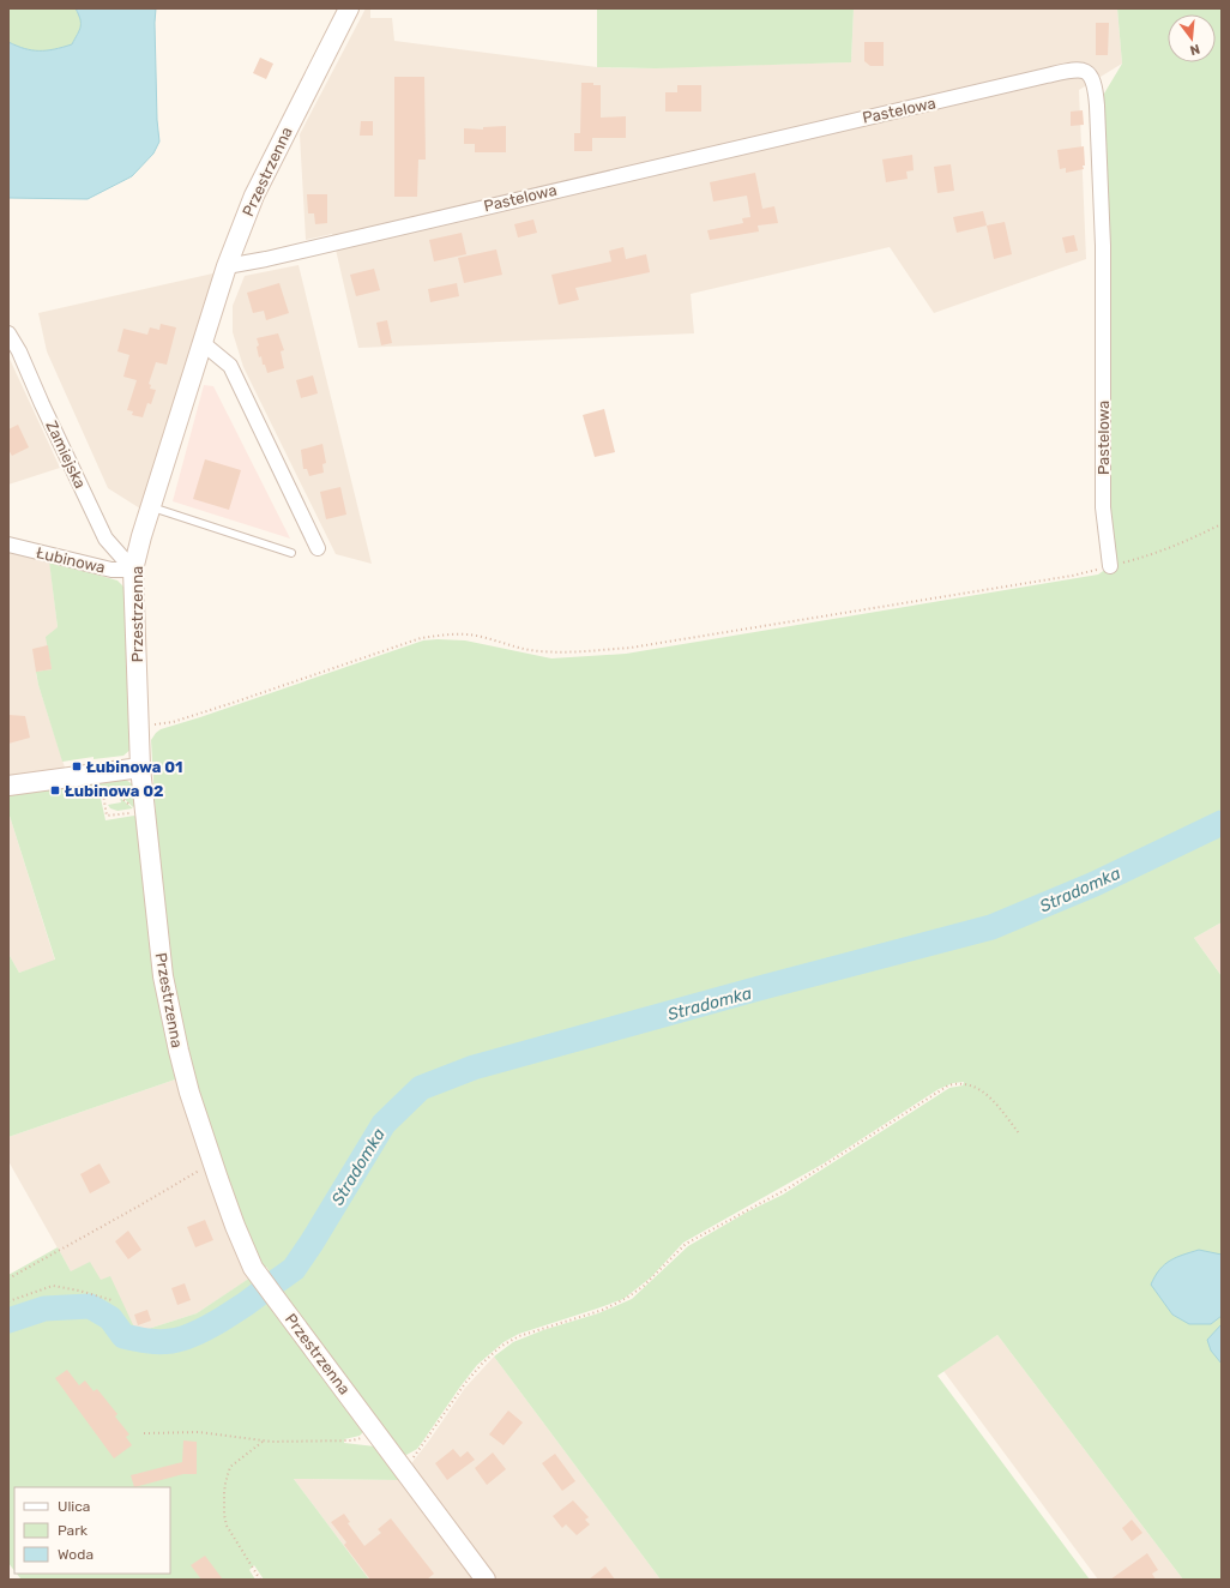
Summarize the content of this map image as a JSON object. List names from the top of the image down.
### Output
{
  "streets": {
    "street": [
      "Pastelowa",
      "Przestrzenna",
      "Zamiejska",
      "Łubinowa"
    ]
  },
  "crossings": [
    ["Pastelowa", "Przestrzenna"],
    ["Przestrzenna", "Zamiejska"],
    ["Przestrzenna", "Łubinowa"],
    ["Zamiejska", "Łubinowa"]
  ],
  "water": ["Stradomka"],
  "places": {
    "transit": ["Łubinowa 01", "Łubinowa 02"]
  },
  "legend": ["Ulica", "Park", "Woda"],
  "north": "bottom"
}
